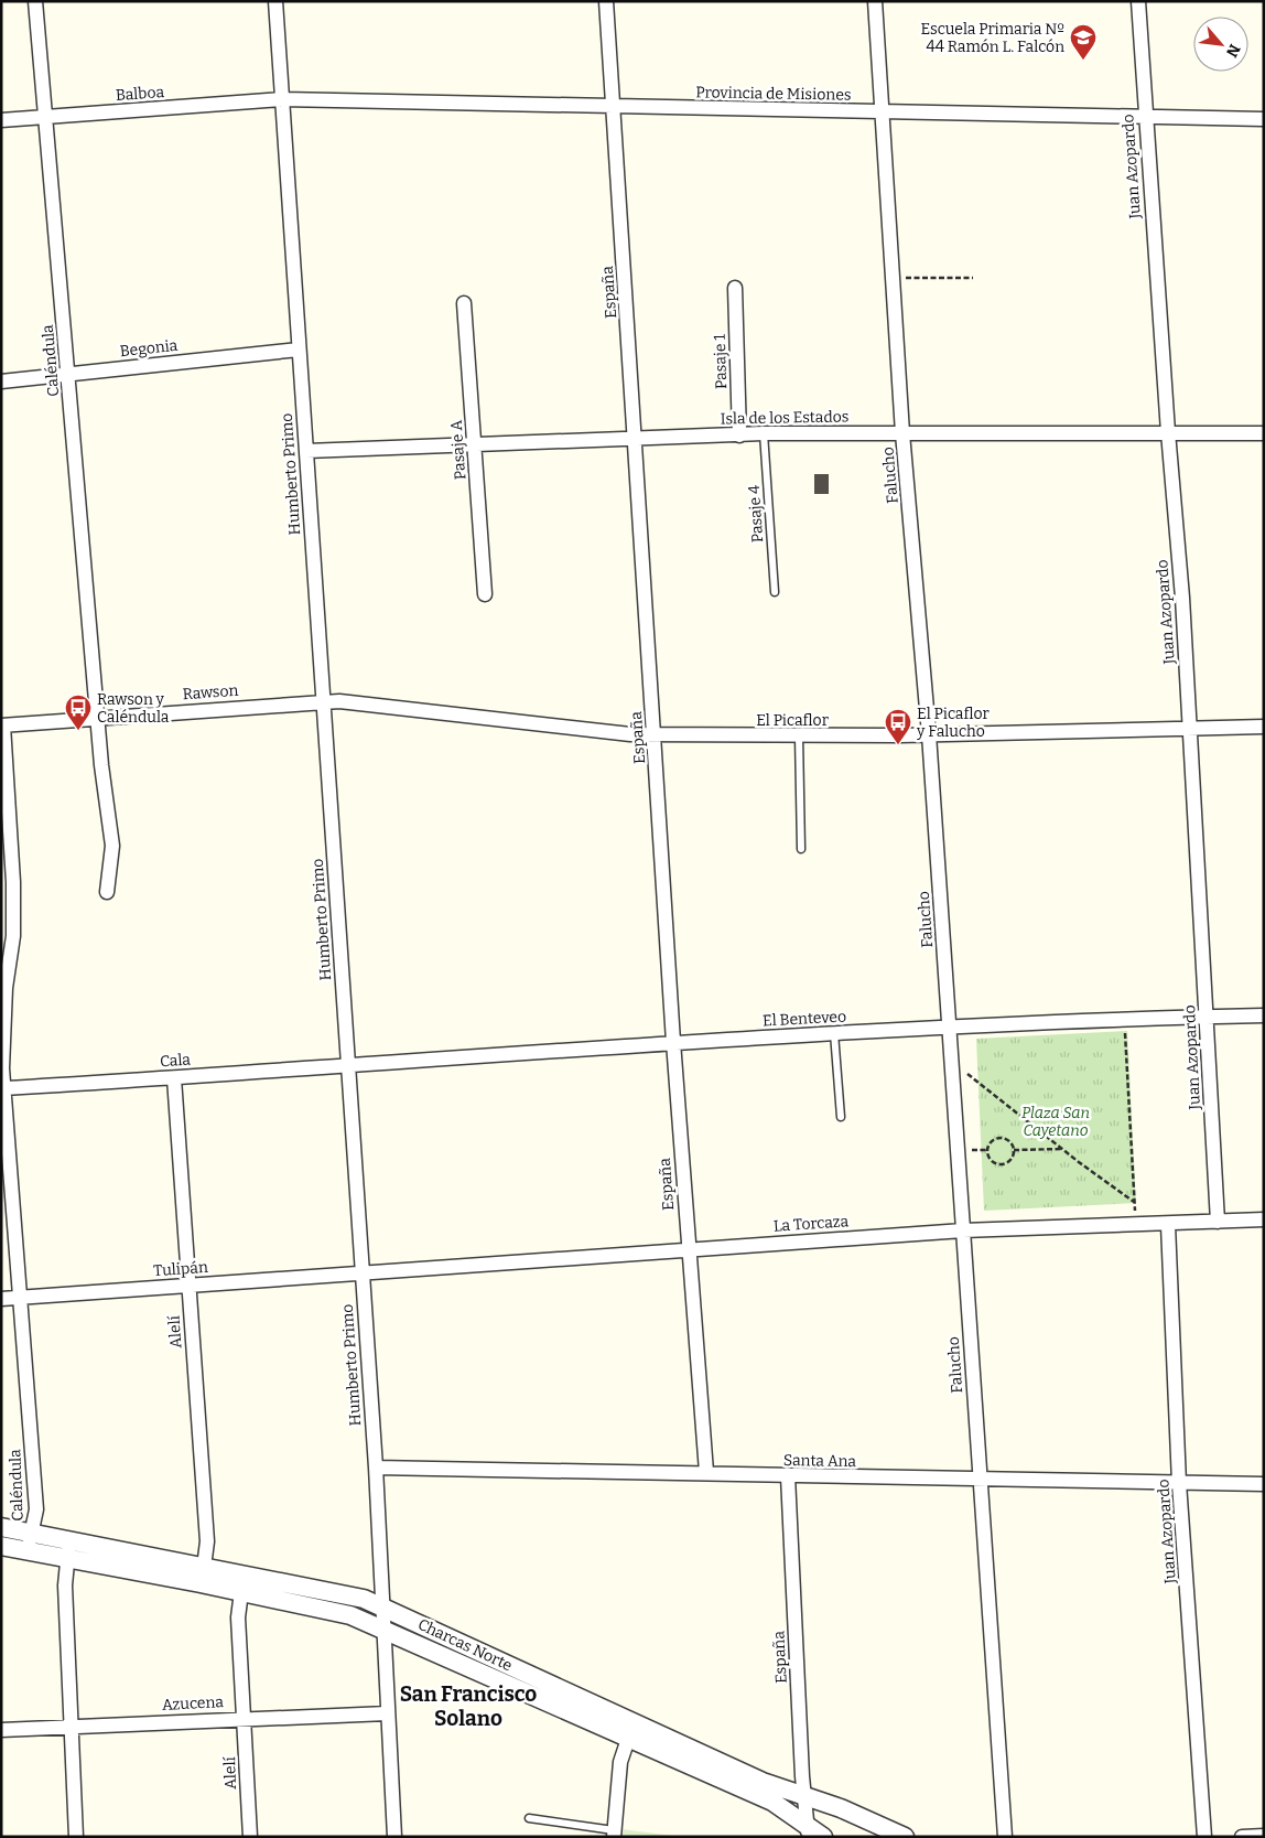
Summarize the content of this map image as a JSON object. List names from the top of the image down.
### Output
{
  "streets": {
    "street": [
      "Balboa",
      "Provincia de Misiones",
      "Juan Azopardo",
      "España",
      "Begonia",
      "Caléndula",
      "Pasaje 1",
      "Isla de los Estados",
      "Pasaje A",
      "Humberto Primo",
      "Falucho",
      "Rawson",
      "El Picaflor",
      "El Benteveo",
      "Cala",
      "La Torcaza",
      "Tulipán",
      "Alelí",
      "Santa Ana",
      "Charcas Norte",
      "Azucena"
    ],
    "lane": ["Pasaje 4"]
  },
  "crossings": [
    ["Balboa", "Provincia de Misiones"],
    ["Balboa", "Caléndula"],
    ["Balboa", "Humberto Primo"],
    ["Provincia de Misiones", "Juan Azopardo"],
    ["Provincia de Misiones", "España"],
    ["Provincia de Misiones", "Humberto Primo"],
    ["Provincia de Misiones", "Falucho"],
    ["Juan Azopardo", "Isla de los Estados"],
    ["Juan Azopardo", "El Picaflor"],
    ["Juan Azopardo", "El Benteveo"],
    ["Juan Azopardo", "La Torcaza"],
    ["Juan Azopardo", "Santa Ana"],
    ["España", "Isla de los Estados"],
    ["España", "El Picaflor"],
    ["España", "El Benteveo"],
    ["España", "La Torcaza"],
    ["España", "Santa Ana"],
    ["España", "Charcas Norte"],
    ["Begonia", "Caléndula"],
    ["Begonia", "Humberto Primo"],
    ["Caléndula", "Rawson"],
    ["Caléndula", "Cala"],
    ["Caléndula", "Tulipán"],
    ["Caléndula", "Charcas Norte"],
    ["Pasaje 1", "Isla de los Estados"],
    ["Isla de los Estados", "Pasaje A"],
    ["Isla de los Estados", "Humberto Primo"],
    ["Isla de los Estados", "Falucho"],
    ["Isla de los Estados", "Pasaje 4"],
    ["Humberto Primo", "Rawson"],
    ["Humberto Primo", "El Picaflor"],
    ["Humberto Primo", "El Benteveo"],
    ["Humberto Primo", "Cala"],
    ["Humberto Primo", "La Torcaza"],
    ["Humberto Primo", "Tulipán"],
    ["Humberto Primo", "Santa Ana"],
    ["Humberto Primo", "Charcas Norte"],
    ["Humberto Primo", "Azucena"],
    ["Falucho", "El Picaflor"],
    ["Falucho", "El Benteveo"],
    ["Falucho", "La Torcaza"],
    ["Falucho", "Santa Ana"],
    ["Rawson", "El Picaflor"],
    ["El Benteveo", "Cala"],
    ["Cala", "Alelí"],
    ["La Torcaza", "Tulipán"],
    ["Tulipán", "Alelí"],
    ["Alelí", "Charcas Norte"],
    ["Alelí", "Azucena"]
  ],
  "districts": ["San Francisco Solano"],
  "parks": ["Plaza San Cayetano"],
  "places": {
    "school or university": ["Escuela Primaria Nº 44 Ramón L. Falcón"],
    "bus stop": ["Rawson y Caléndula", "El Picaflor y Falucho"]
  },
  "north": "bottom right"
}
